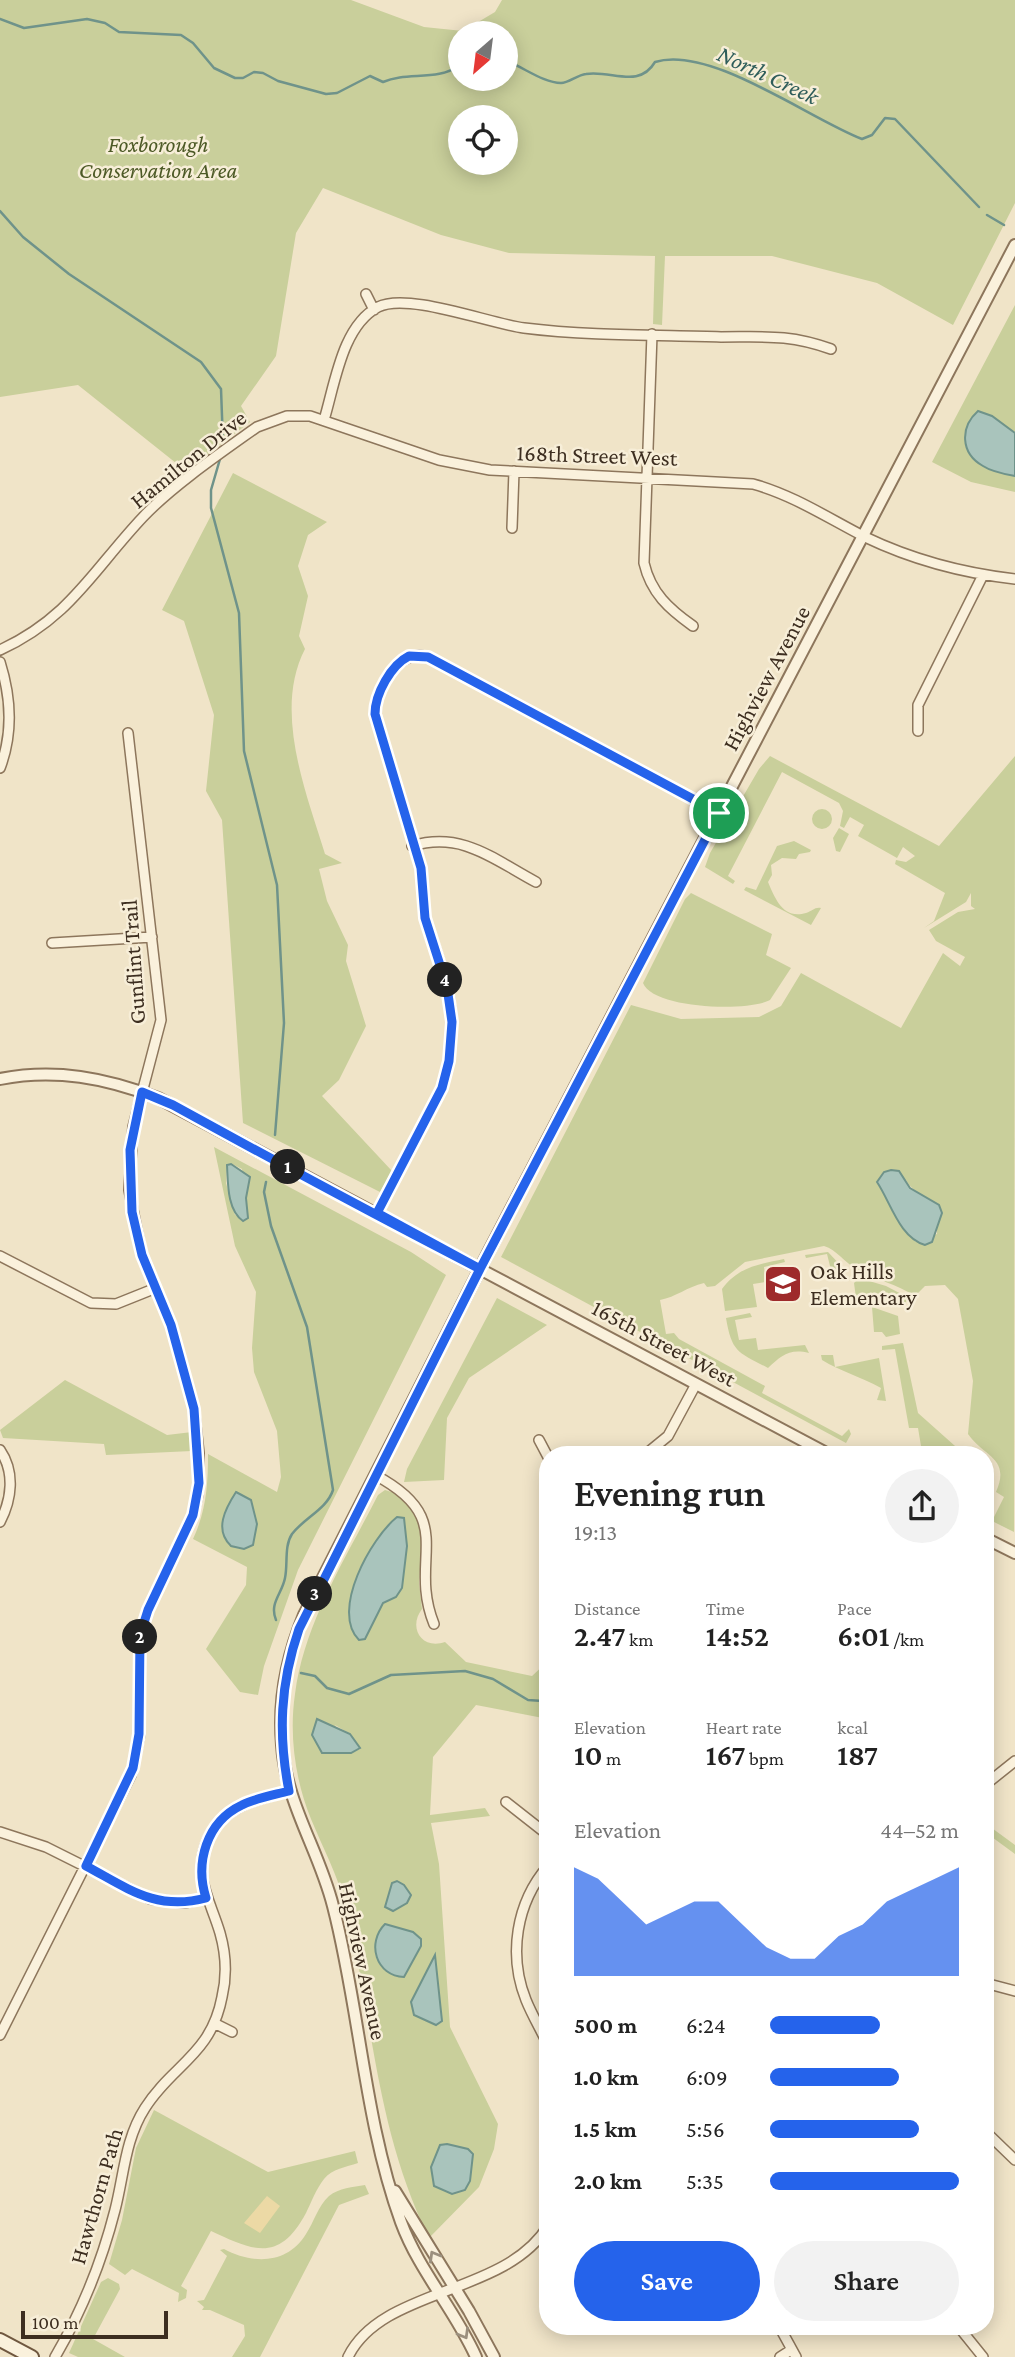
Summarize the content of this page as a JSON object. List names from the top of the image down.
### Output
{
  "streets": {
    "street": [
      "168th Street West",
      "Hamilton Drive",
      "Highview Avenue",
      "Gunflint Trail",
      "165th Street West",
      "Hawthorn Path"
    ]
  },
  "crossings": [
    ["168th Street West", "Hamilton Drive"],
    ["168th Street West", "Highview Avenue"],
    ["Highview Avenue", "165th Street West"],
    ["Highview Avenue", "Hawthorn Path"],
    ["Gunflint Trail", "165th Street West"]
  ],
  "water": ["North Creek"],
  "parks": ["Foxborough Conservation Area"],
  "places": {
    "school or university": ["Oak Hills Elementary"]
  },
  "scale_bar": "100 m",
  "north": "bottom left",
  "page": {
    "pins": [
      "4",
      "1",
      "3",
      "2"
    ],
    "heading": ["Evening run", "19:13"],
    "stats": [
      ["Distance", "2.47 km"],
      ["Time", "14:52"],
      ["Pace", "6:01 /km"],
      ["Elevation", "10 m"],
      ["Heart rate", "167 bpm"],
      ["kcal", "187"]
    ],
    "chart": ["Elevation", "44–52 m"],
    "list": [
      {
        "name": "500 m",
        "note": "6:24"
      },
      {
        "name": "1.0 km",
        "note": "6:09"
      },
      {
        "name": "1.5 km",
        "note": "5:56"
      },
      {
        "name": "2.0 km",
        "note": "5:35"
      }
    ],
    "buttons": ["Save", "Share"],
    "scale": "100 m"
  }
}
